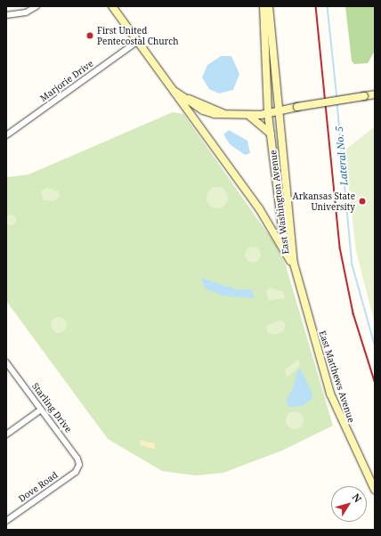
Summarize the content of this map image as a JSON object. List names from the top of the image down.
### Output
{
  "streets": {
    "street": [
      "Marjorie Drive",
      "East Washington Avenue",
      "East Matthews Avenue",
      "Starling Drive",
      "Dove Road"
    ]
  },
  "crossings": [
    ["East Washington Avenue", "East Matthews Avenue"],
    ["Starling Drive", "Dove Road"]
  ],
  "water": ["Lateral No. 5"],
  "places": ["First United Pentecostal Church", "Arkansas State University"],
  "north": "top right"
}
